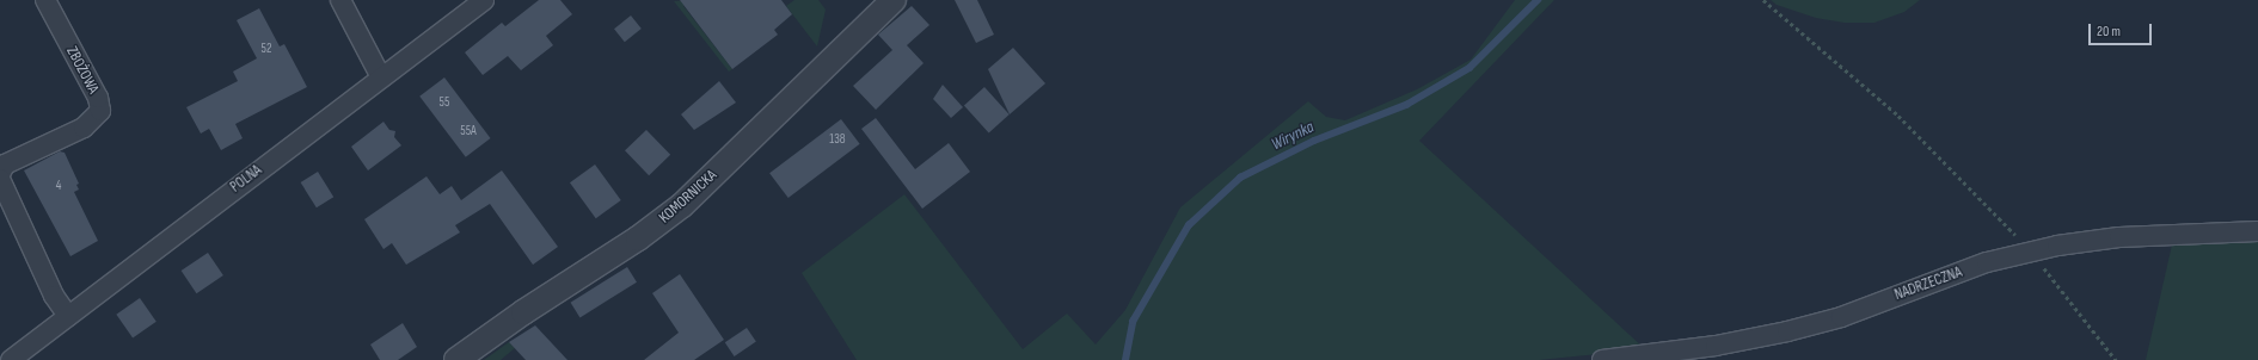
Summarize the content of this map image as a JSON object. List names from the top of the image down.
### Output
{
  "streets": {
    "street": [
      "ZBOŻOWA",
      "POLNA",
      "KOMORNICKA",
      "NADRZECZNA"
    ]
  },
  "water": ["Wirynka"],
  "house_numbers": [
    "52",
    "55",
    "55A",
    "138",
    "4"
  ],
  "scale_bar": "20 m"
}
